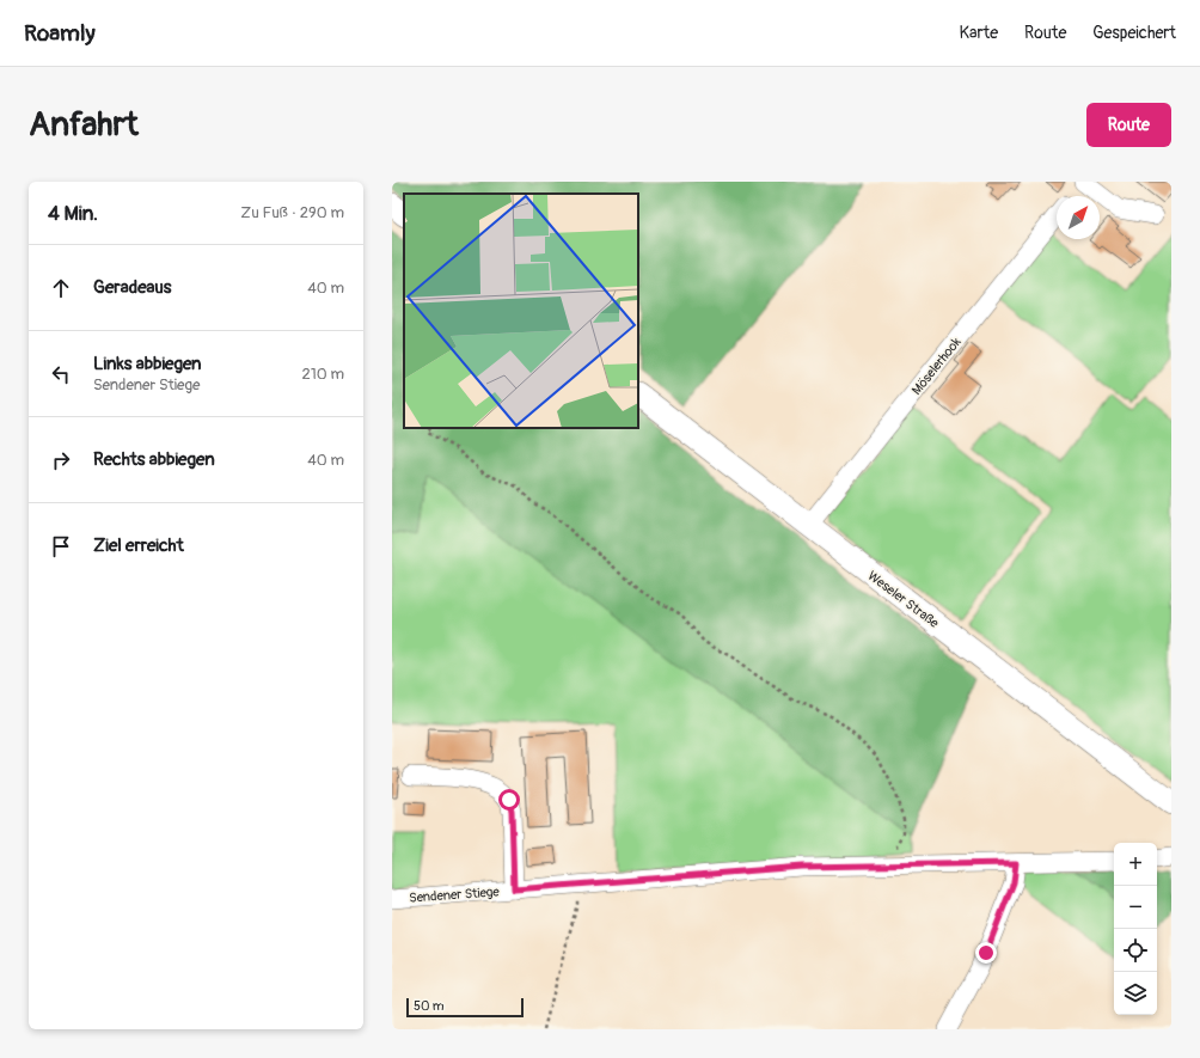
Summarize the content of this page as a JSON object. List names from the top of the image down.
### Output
{
  "streets": {
    "main road": ["Weseler Straße"],
    "street": ["Möselerhook", "Sendener Stiege"]
  },
  "crossings": [
    ["Möselerhook", "Weseler Straße"]
  ],
  "scale_bar": "50 m",
  "north": "top right",
  "page": {
    "header": "Roamly",
    "nav": ["Karte", "Route", "Gespeichert"],
    "buttons": "Route",
    "title": "Anfahrt",
    "heading": ["4 Min.", "Zu Fuß · 290 m"],
    "list": [
      ["Geradeaus", "40 m"],
      ["Links abbiegen", "Sendener Stiege", "210 m"],
      ["Rechts abbiegen", "40 m"],
      "Ziel erreicht"
    ],
    "map_buttons": ["+", "−"],
    "scale": "50 m"
  }
}
